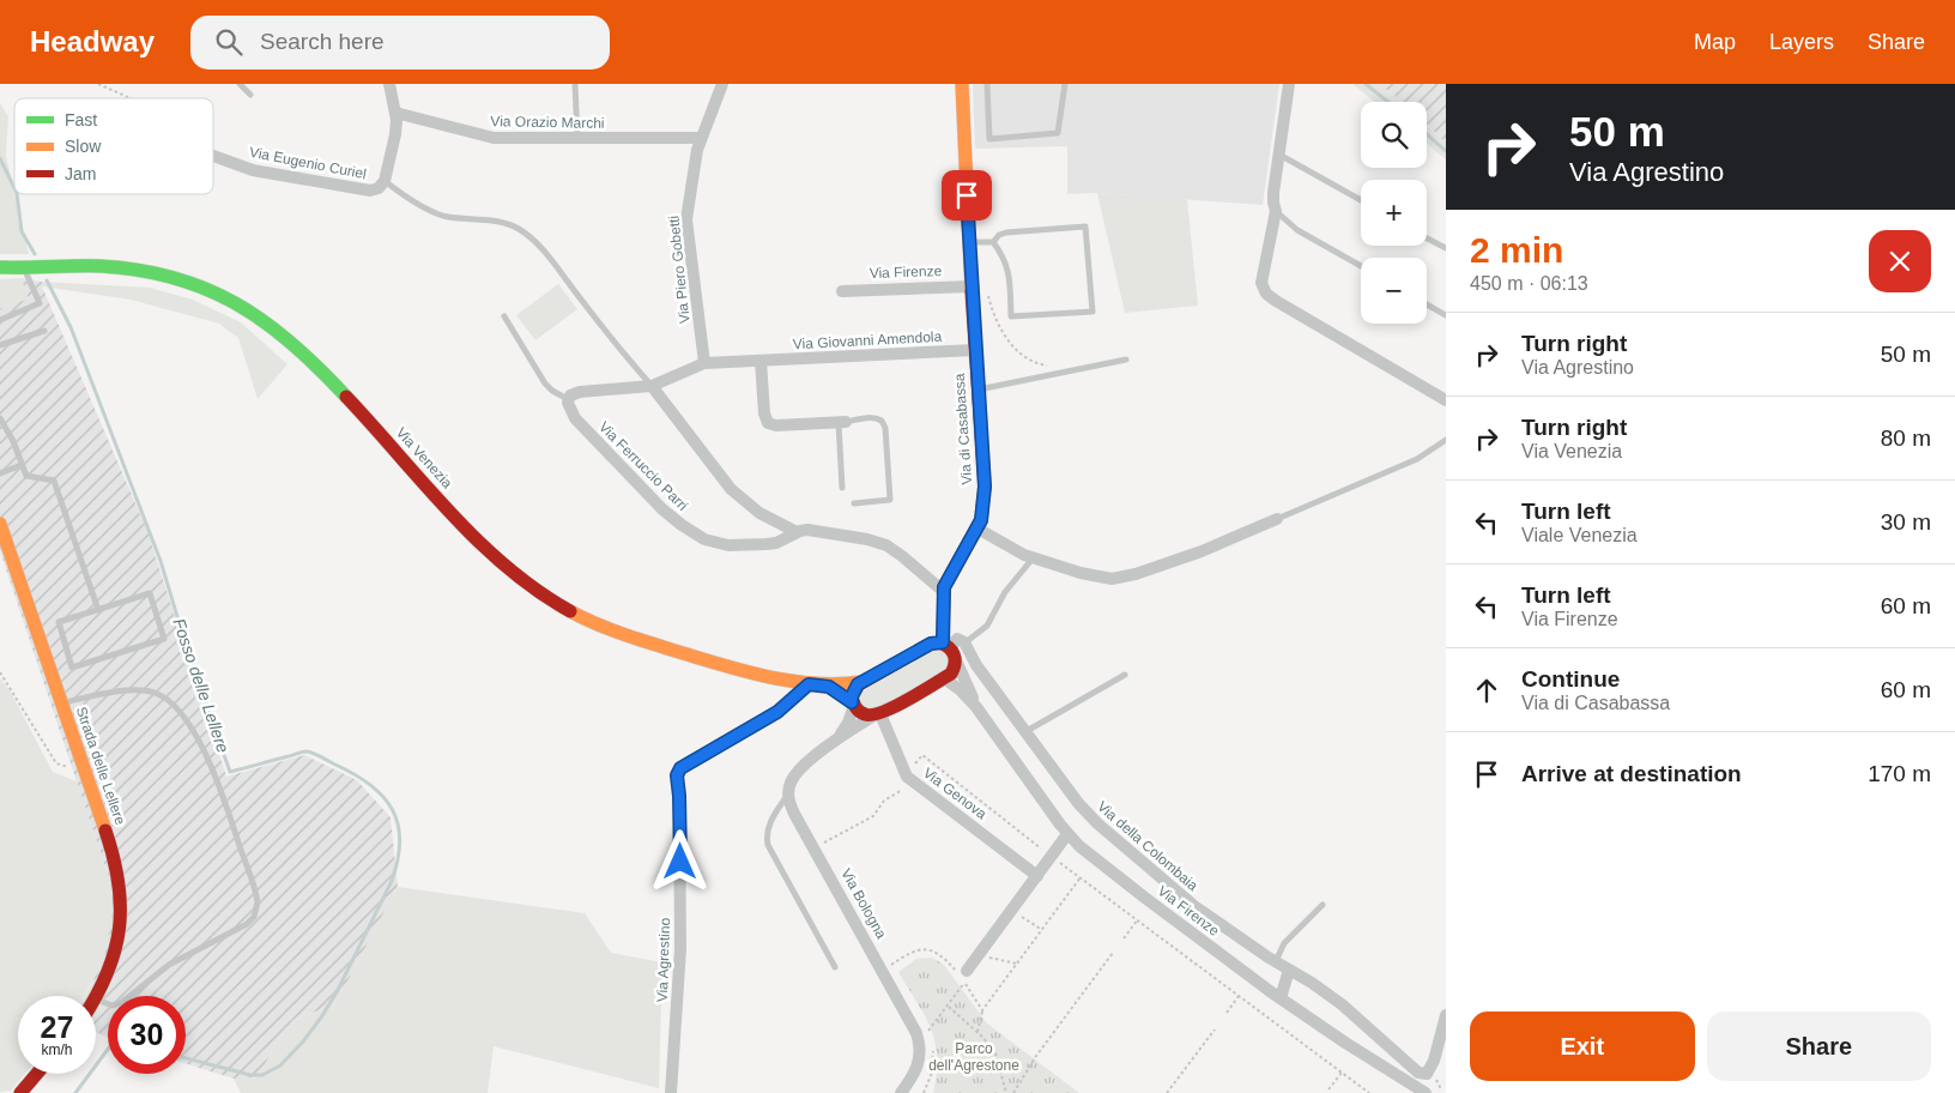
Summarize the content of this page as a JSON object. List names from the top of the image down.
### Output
{
  "streets": {
    "street": [
      "Via Orazio Marchi",
      "Via Eugenio Curiel",
      "Via Piero Gobetti",
      "Via Firenze",
      "Via Giovanni Amendola",
      "Via di Casabassa",
      "Via Venezia",
      "Via Ferruccio Parri",
      "Strada delle Lellere",
      "Via Genova",
      "Via della Colombaia",
      "Via Bologna",
      "Via Agrestino"
    ]
  },
  "crossings": [
    ["Via Orazio Marchi", "Via Eugenio Curiel"],
    ["Via Orazio Marchi", "Via Piero Gobetti"],
    ["Via Piero Gobetti", "Via Giovanni Amendola"],
    ["Via Firenze", "Via di Casabassa"],
    ["Via Giovanni Amendola", "Via di Casabassa"],
    ["Via Venezia", "Via Genova"],
    ["Via Venezia", "Via Agrestino"]
  ],
  "water": ["Fosso delle Lellere"],
  "parks": ["Parco dell'Agrestone"],
  "legend": ["Fast", "Slow", "Jam"],
  "page": {
    "header": "Headway",
    "search": "Search here",
    "nav": ["Map", "Layers", "Share"],
    "turn": ["50 m", "Via Agrestino"],
    "map_buttons": ["+", "−"],
    "heading": ["2 min", "450 m · 06:13"],
    "list": [
      {
        "name": "Turn right",
        "note": "Via Agrestino",
        "value": "50 m"
      },
      {
        "name": "Turn right",
        "note": "Via Venezia",
        "value": "80 m"
      },
      {
        "name": "Turn left",
        "note": "Viale Venezia",
        "value": "30 m"
      },
      {
        "name": "Turn left",
        "note": "Via Firenze",
        "value": "60 m"
      },
      {
        "name": "Continue",
        "note": "Via di Casabassa",
        "value": "60 m"
      },
      {
        "name": "Arrive at destination",
        "value": "170 m"
      }
    ],
    "speed": "27 km/h",
    "limit": "30",
    "buttons": ["Exit", "Share"]
  }
}
